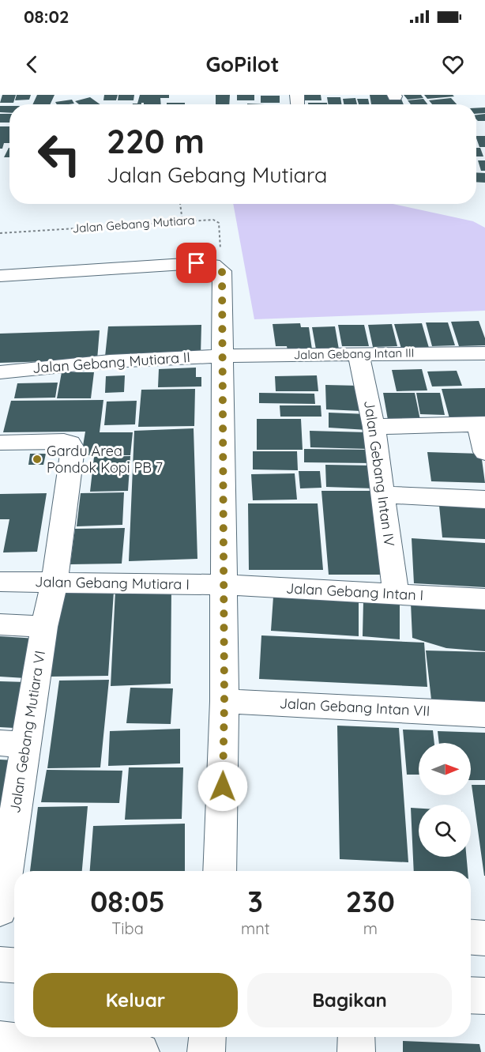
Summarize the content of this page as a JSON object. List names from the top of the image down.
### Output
{
  "streets": {
    "street": [
      "Jalan Gebang Intan III",
      "Jalan Gebang Mutiara II",
      "Jalan Gebang Intan IV",
      "Jalan Gebang Mutiara I",
      "Jalan Gebang Intan I",
      "Jalan Gebang Intan VII",
      "Jalan Gebang Mutiara VI"
    ],
    "path": ["Jalan Gebang Mutiara"]
  },
  "crossings": [
    ["Jalan Gebang Intan III", "Jalan Gebang Mutiara II"],
    ["Jalan Gebang Intan III", "Jalan Gebang Intan IV"],
    ["Jalan Gebang Intan IV", "Jalan Gebang Intan I"],
    ["Jalan Gebang Mutiara I", "Jalan Gebang Intan I"],
    ["Jalan Gebang Mutiara I", "Jalan Gebang Mutiara VI"]
  ],
  "places": ["Gardu Area Pondok Kopi PB 7"],
  "north": "right",
  "page": {
    "status": "08:02",
    "header": "GoPilot",
    "turn": ["220 m", "Jalan Gebang Mutiara"],
    "eta": [
      "08:05",
      "Tiba",
      "3",
      "mnt",
      "230",
      "m"
    ],
    "buttons": ["Keluar", "Bagikan"]
  }
}
